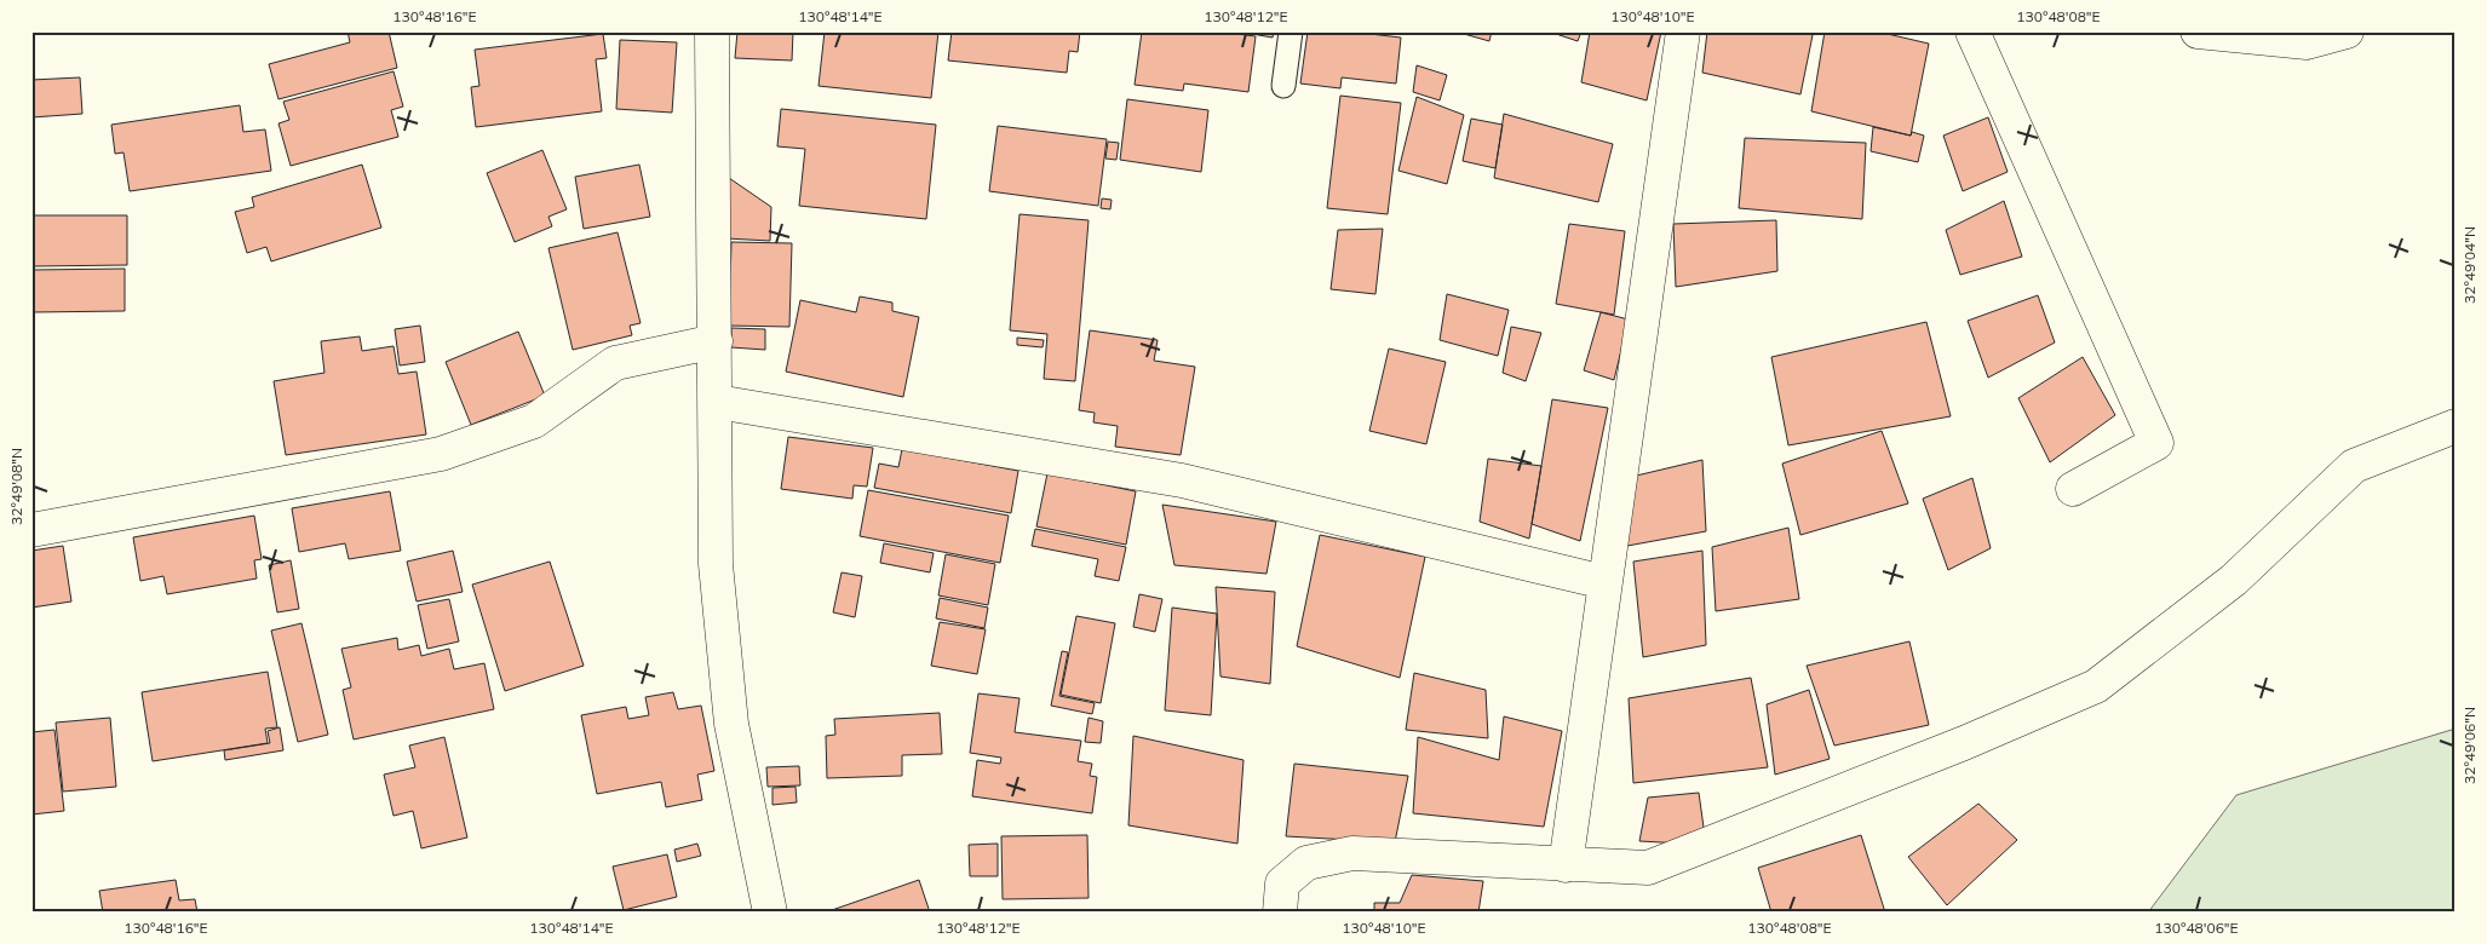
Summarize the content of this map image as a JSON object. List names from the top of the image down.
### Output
{
  "coordinates": [
    "130°48'16\"E",
    "130°48'14\"E",
    "130°48'12\"E",
    "130°48'10\"E",
    "130°48'08\"E",
    "32°49'04\"N",
    "32°49'08\"N",
    "32°49'06\"N",
    "130°48'06\"E"
  ]
}
